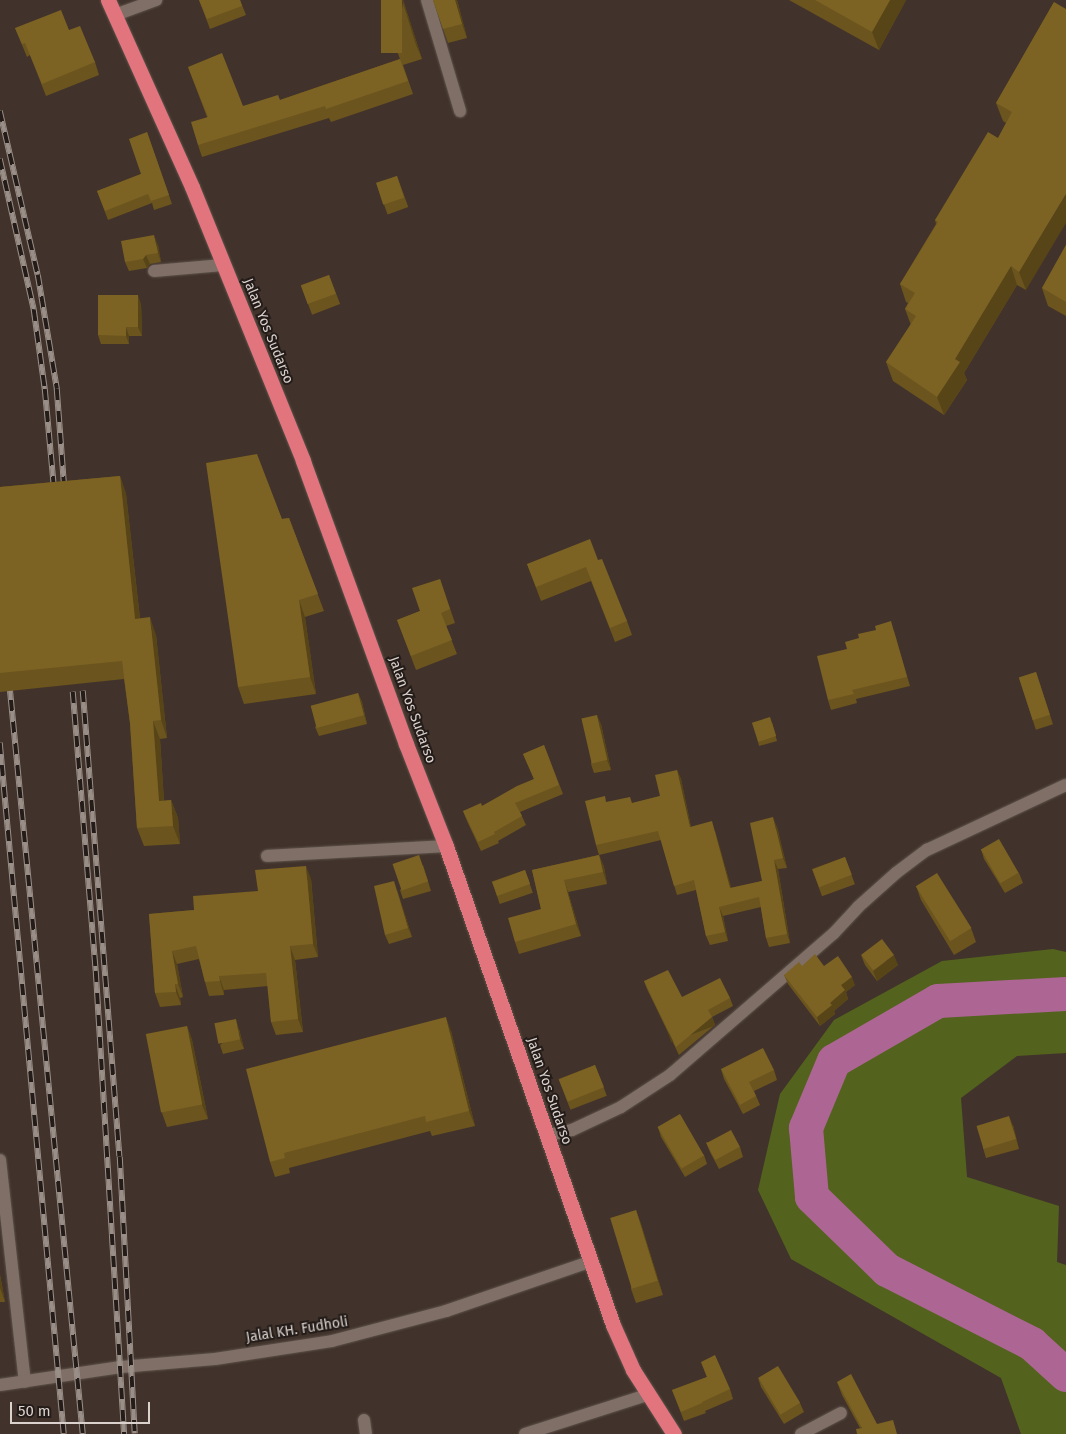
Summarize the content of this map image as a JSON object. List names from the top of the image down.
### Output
{
  "streets": {
    "highway": ["Jalan Yos Sudarso"],
    "street": ["Jalal KH. Fudholi"]
  },
  "crossings": [
    ["Jalan Yos Sudarso", "Jalal KH. Fudholi"]
  ],
  "scale_bar": "50 m"
}
